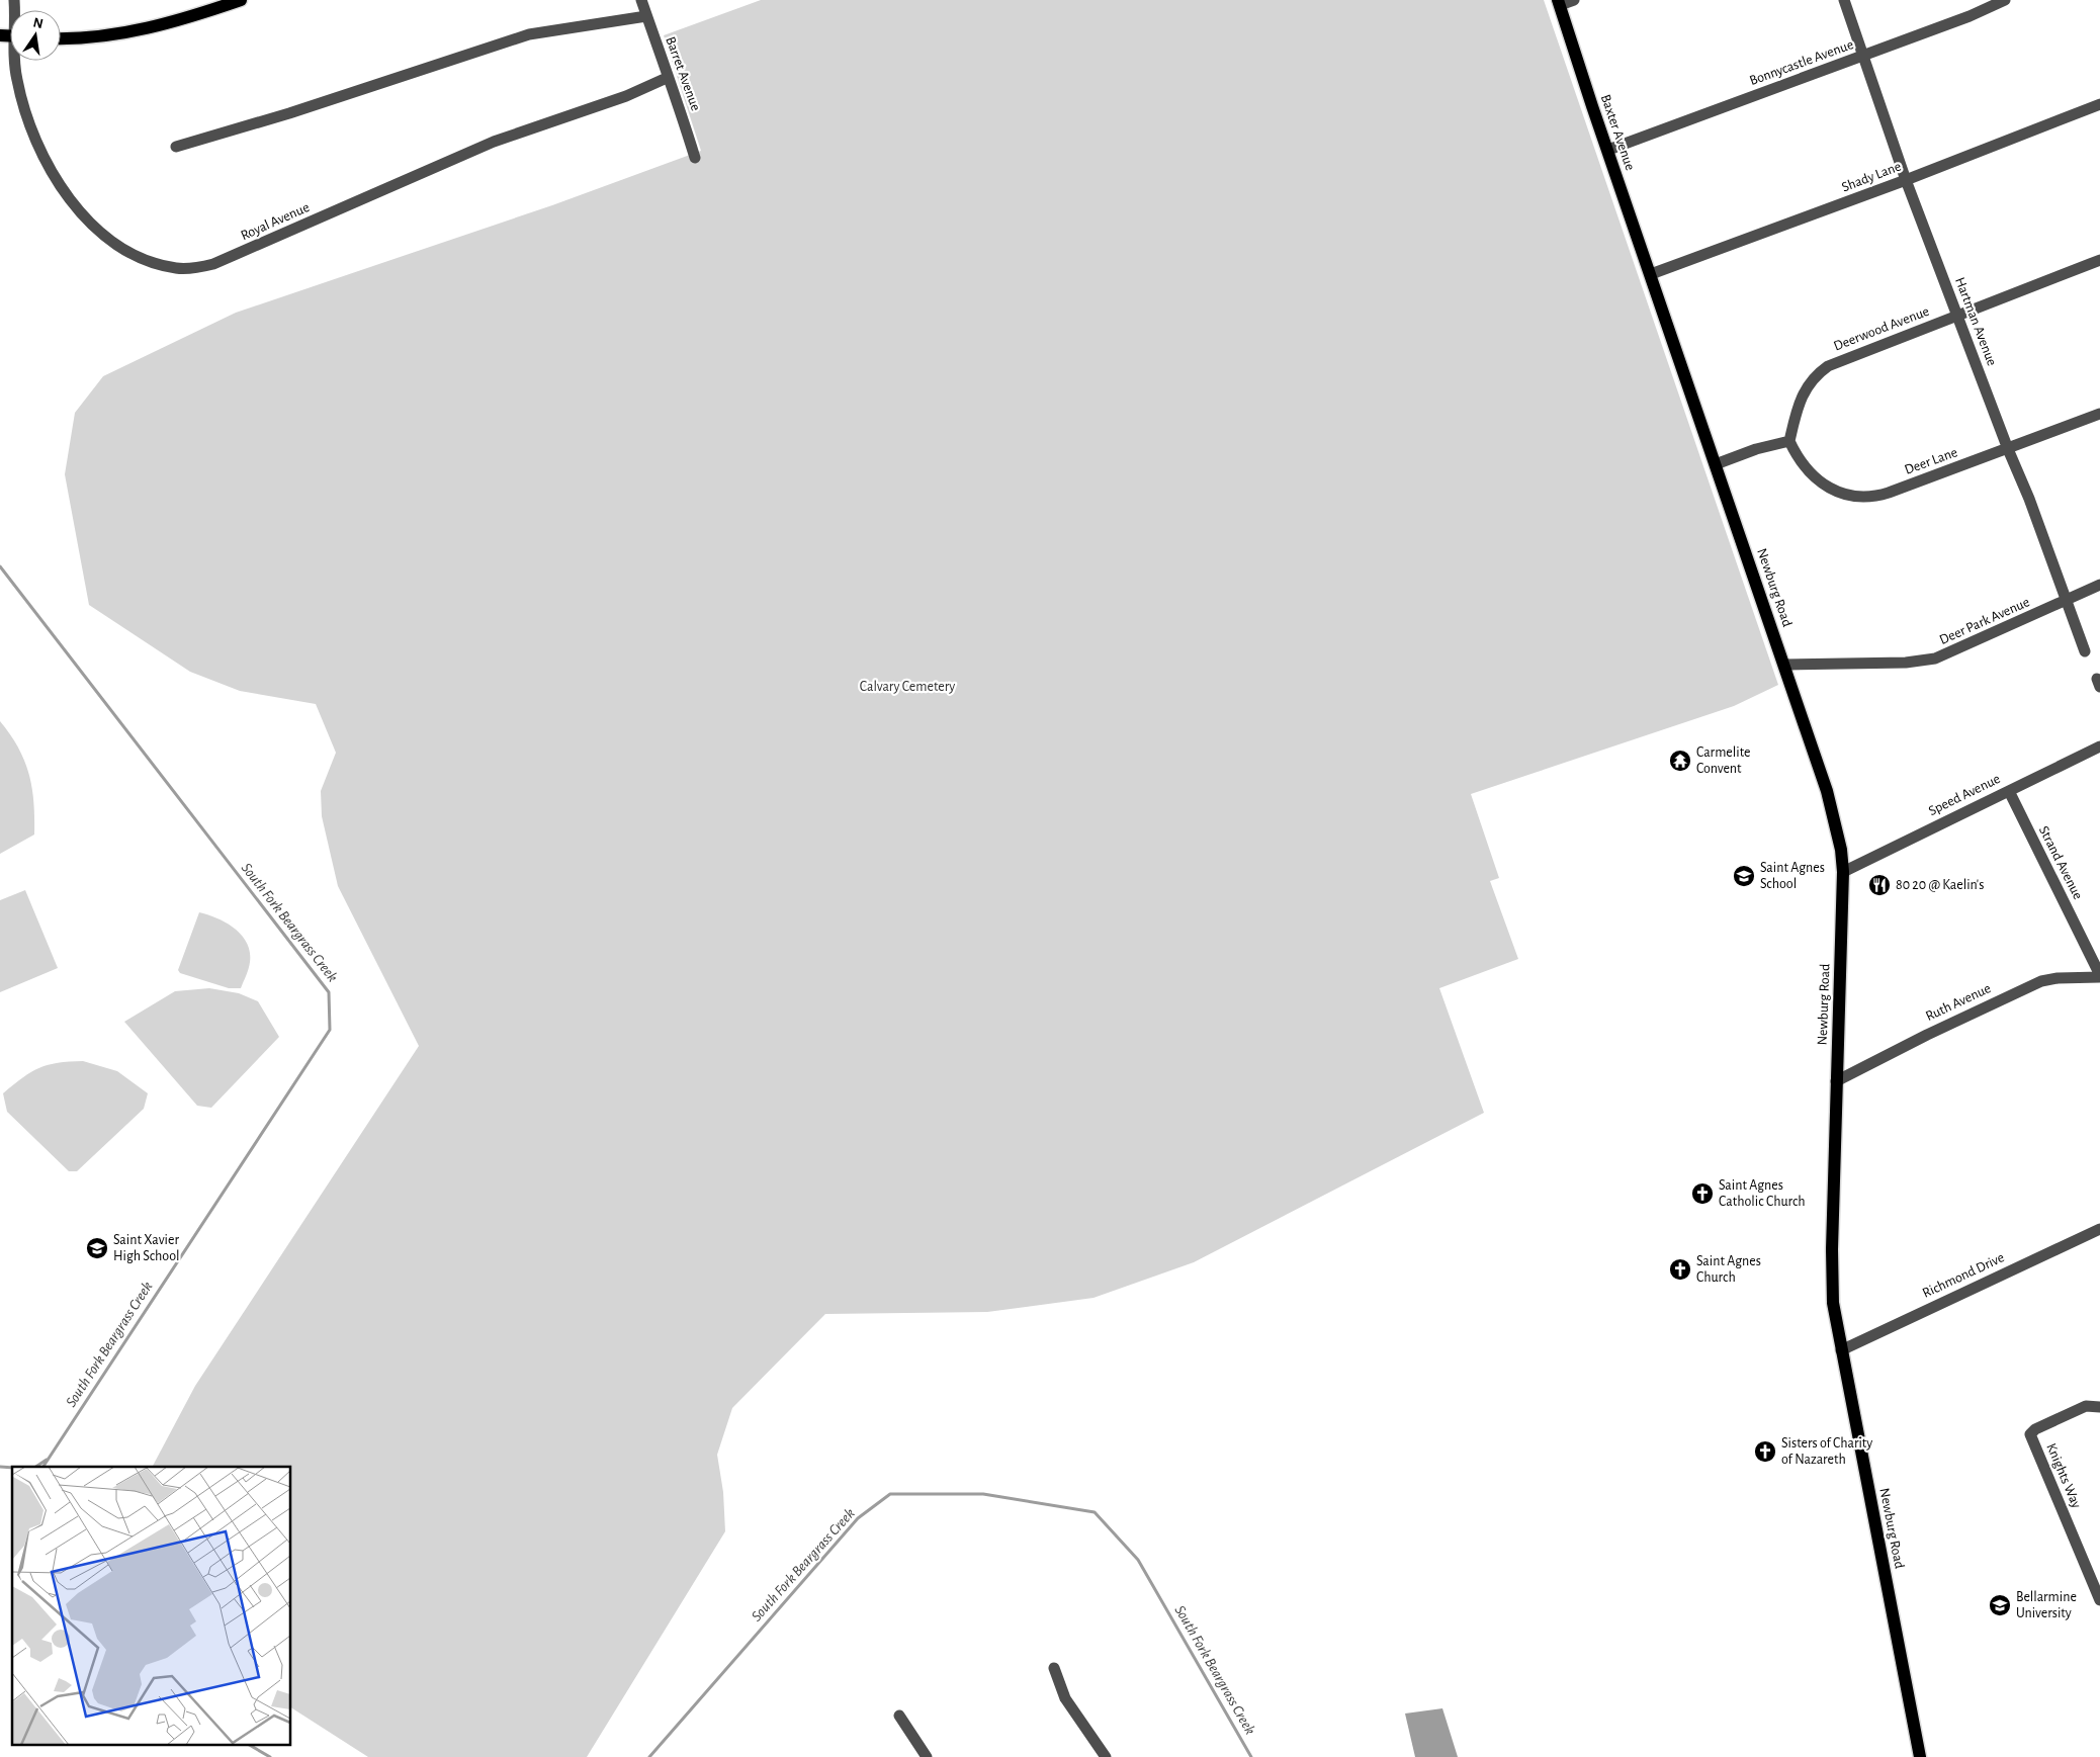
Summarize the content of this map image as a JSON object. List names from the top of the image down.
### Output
{
  "streets": {
    "main road": ["Baxter Avenue", "Newburg Road"],
    "street": [
      "Bonnycastle Avenue",
      "Barret Avenue",
      "Shady Lane",
      "Royal Avenue",
      "Hartman Avenue",
      "Deerwood Avenue",
      "Deer Lane",
      "Deer Park Avenue",
      "Speed Avenue",
      "Strand Avenue",
      "Ruth Avenue",
      "Richmond Drive",
      "Knights Way"
    ]
  },
  "crossings": [
    ["Bonnycastle Avenue", "Baxter Avenue"],
    ["Bonnycastle Avenue", "Hartman Avenue"],
    ["Barret Avenue", "Royal Avenue"],
    ["Baxter Avenue", "Shady Lane"],
    ["Baxter Avenue", "Newburg Road"],
    ["Shady Lane", "Hartman Avenue"],
    ["Shady Lane", "Newburg Road"],
    ["Hartman Avenue", "Deerwood Avenue"],
    ["Hartman Avenue", "Deer Lane"],
    ["Hartman Avenue", "Deer Park Avenue"],
    ["Deerwood Avenue", "Deer Lane"],
    ["Newburg Road", "Deer Park Avenue"],
    ["Newburg Road", "Speed Avenue"],
    ["Newburg Road", "Ruth Avenue"],
    ["Newburg Road", "Richmond Drive"],
    ["Speed Avenue", "Strand Avenue"],
    ["Strand Avenue", "Ruth Avenue"]
  ],
  "water": ["South Fork Beargrass Creek"],
  "parks": ["Calvary Cemetery"],
  "places": {
    "temple": ["Carmelite Convent"],
    "school or university": ["Saint Agnes School", "Saint Xavier High School", "Bellarmine University"],
    "restaurant": ["80 20 @ Kaelin's"],
    "church": ["Saint Agnes Catholic Church", "Saint Agnes Church", "Sisters of Charity of Nazareth"]
  },
  "north": "top"
}
